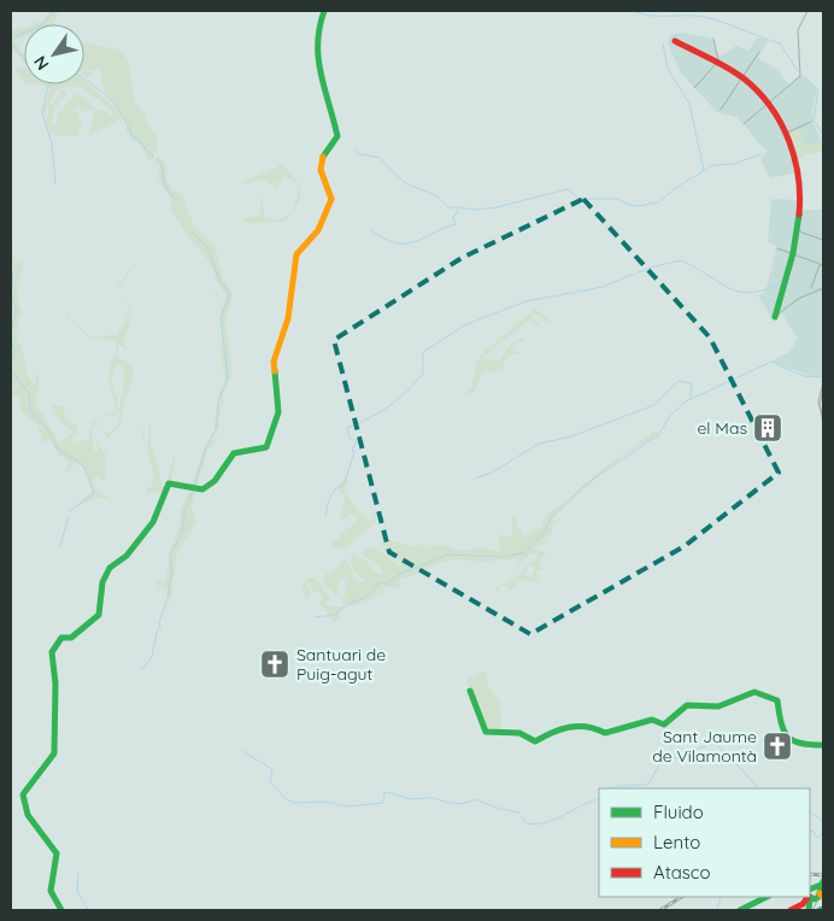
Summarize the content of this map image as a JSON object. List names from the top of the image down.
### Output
{
  "places": {
    "building": ["el Mas"],
    "church": ["Santuari de Puig-agut", "Sant Jaume de Vilamontà"]
  },
  "legend": ["Fluido", "Lento", "Atasco"],
  "north": "bottom left"
}
